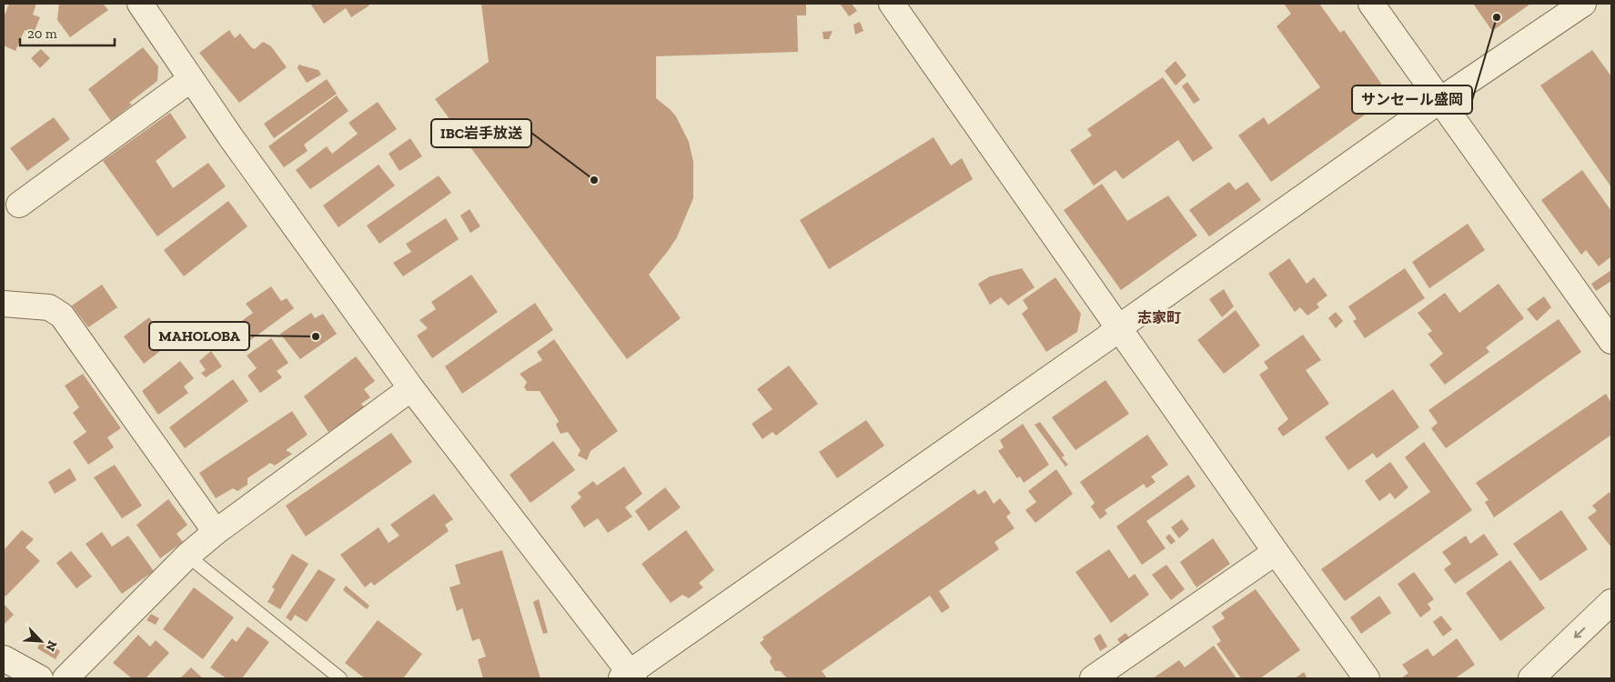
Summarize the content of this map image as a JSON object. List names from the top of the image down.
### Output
{
  "districts": ["志家町"],
  "places": ["サンセール盛岡", "IBC岩手放送", "MAHOLOBA"],
  "scale_bar": "20 m",
  "north": "bottom right"
}
